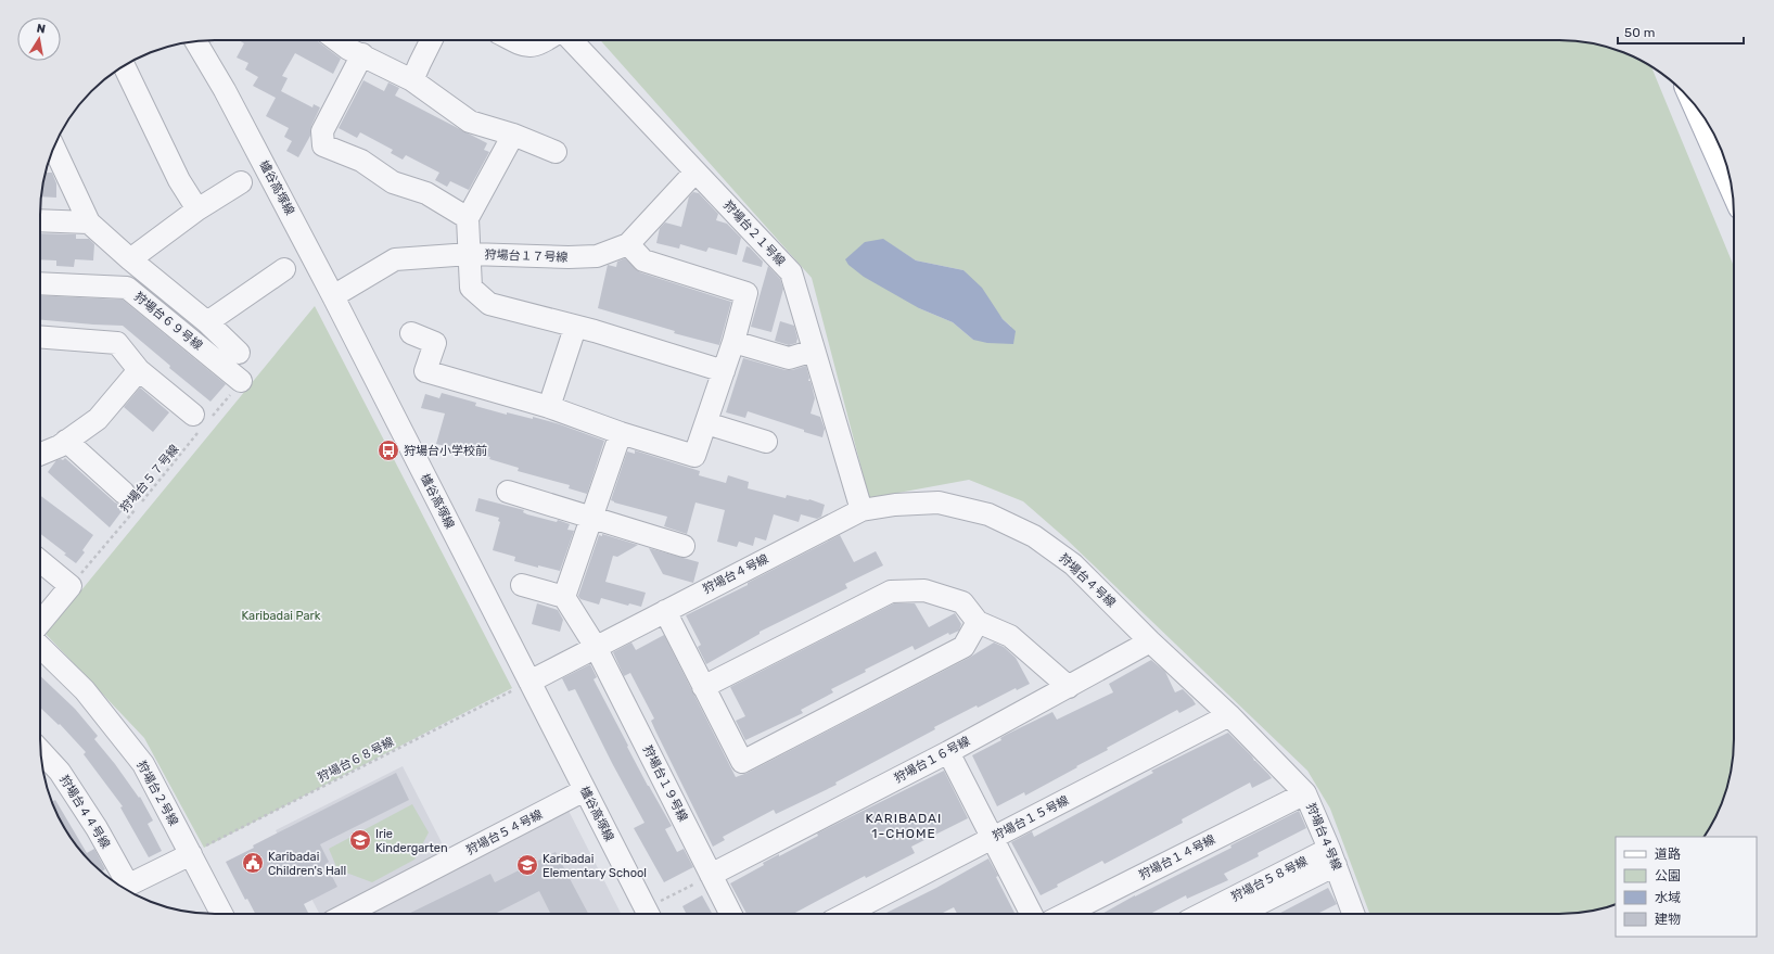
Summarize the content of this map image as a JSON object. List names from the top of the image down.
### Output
{
  "streets": {
    "street": [
      "櫨谷高塚線",
      "狩場台２１号線",
      "狩場台１７号線",
      "狩場台６９号線",
      "狩場台４号線",
      "狩場台１６号線",
      "狩場台１９号線",
      "狩場台２号線",
      "狩場台４４号線",
      "狩場台１５号線",
      "狩場台５４号線",
      "狩場台１４号線",
      "狩場台５８号線"
    ],
    "path": ["狩場台５７号線", "狩場台６８号線"]
  },
  "crossings": [
    ["櫨谷高塚線", "狩場台１７号線"],
    ["櫨谷高塚線", "狩場台４号線"],
    ["櫨谷高塚線", "狩場台６８号線"],
    ["櫨谷高塚線", "狩場台５４号線"],
    ["狩場台２１号線", "狩場台１７号線"],
    ["狩場台２１号線", "狩場台４号線"],
    ["狩場台６９号線", "狩場台５７号線"],
    ["狩場台４号線", "狩場台６８号線"],
    ["狩場台４号線", "狩場台１６号線"],
    ["狩場台４号線", "狩場台１９号線"],
    ["狩場台４号線", "狩場台１５号線"],
    ["狩場台４号線", "狩場台１４号線"],
    ["狩場台４号線", "狩場台５８号線"],
    ["狩場台６８号線", "狩場台２号線"],
    ["狩場台１６号線", "狩場台１９号線"]
  ],
  "districts": ["KARIBADAI 1-CHOME"],
  "parks": ["Karibadai Park"],
  "places": {
    "bus stop": ["狩場台小学校前"],
    "school or university": ["Irie Kindergarten", "Karibadai Elementary School"],
    "public building": ["Karibadai Children's Hall"]
  },
  "legend": [
    "道路",
    "公園",
    "水域",
    "建物"
  ],
  "scale_bar": "50 m",
  "north": "top"
}
